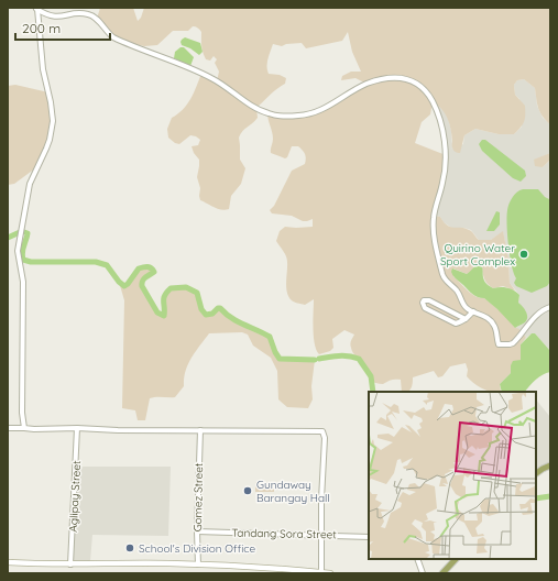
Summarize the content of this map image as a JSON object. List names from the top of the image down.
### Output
{
  "streets": {
    "street": ["Aglipay Street", "Gomez Street", "Tandang Sora Street"]
  },
  "crossings": [
    ["Gomez Street", "Tandang Sora Street"]
  ],
  "places": ["Quirino Water Sport Complex", "Gundaway Barangay Hall", "School's Division Office"],
  "scale_bar": "200 m"
}
